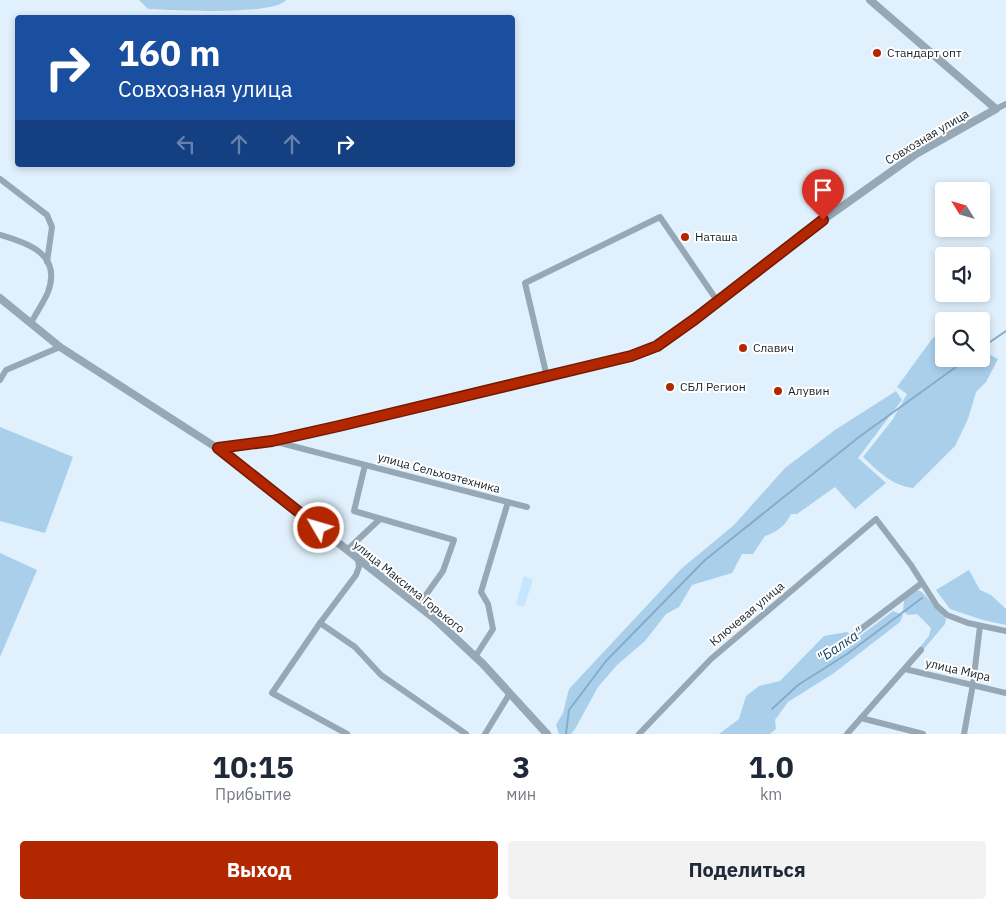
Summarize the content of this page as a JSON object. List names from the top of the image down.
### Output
{
  "streets": {
    "street": [
      "Совхозная улица",
      "улица Сельхозтехника",
      "улица Максима Горького",
      "Ключевая улица",
      "улица Мира"
    ]
  },
  "crossings": [
    ["Совхозная улица", "улица Сельхозтехника"],
    ["Совхозная улица", "улица Максима Горького"],
    ["улица Сельхозтехника", "улица Максима Горького"]
  ],
  "water": ["\"Балка\""],
  "places": [
    "Стандарт опт",
    "Наташа",
    "Славич",
    "СБЛ Регион",
    "Алувин"
  ],
  "north": "top left",
  "page": {
    "turn": ["160 m", "Совхозная улица"],
    "eta": [
      "10:15",
      "Прибытие",
      "3",
      "мин",
      "1.0",
      "km"
    ],
    "buttons": ["Выход", "Поделиться"]
  }
}
